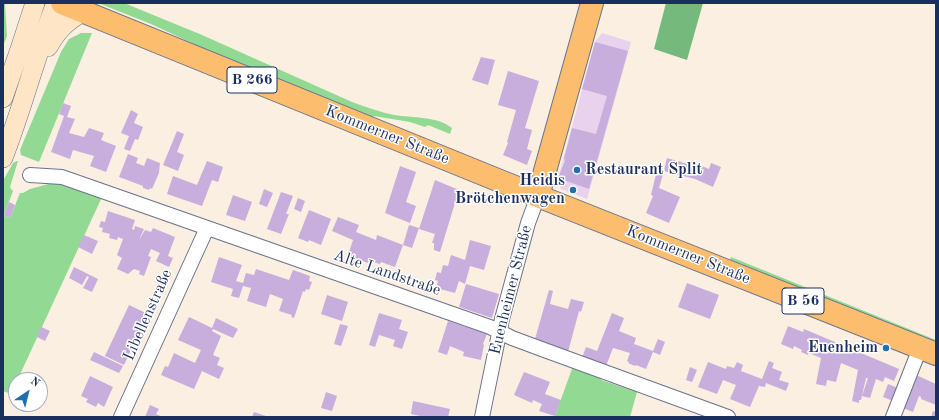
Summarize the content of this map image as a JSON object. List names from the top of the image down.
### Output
{
  "streets": {
    "main road": [
      "B 266",
      "Kommerner Straße",
      "Euenheimer Straße",
      "B 56"
    ],
    "street": ["Alte Landstraße", "Libellenstraße"]
  },
  "crossings": [
    ["Kommerner Straße", "Euenheimer Straße"],
    ["Alte Landstraße", "Euenheimer Straße"],
    ["Alte Landstraße", "Libellenstraße"]
  ],
  "places": ["Restaurant Split", "Heidis Brötchenwagen", "Euenheim"],
  "north": "top right"
}
